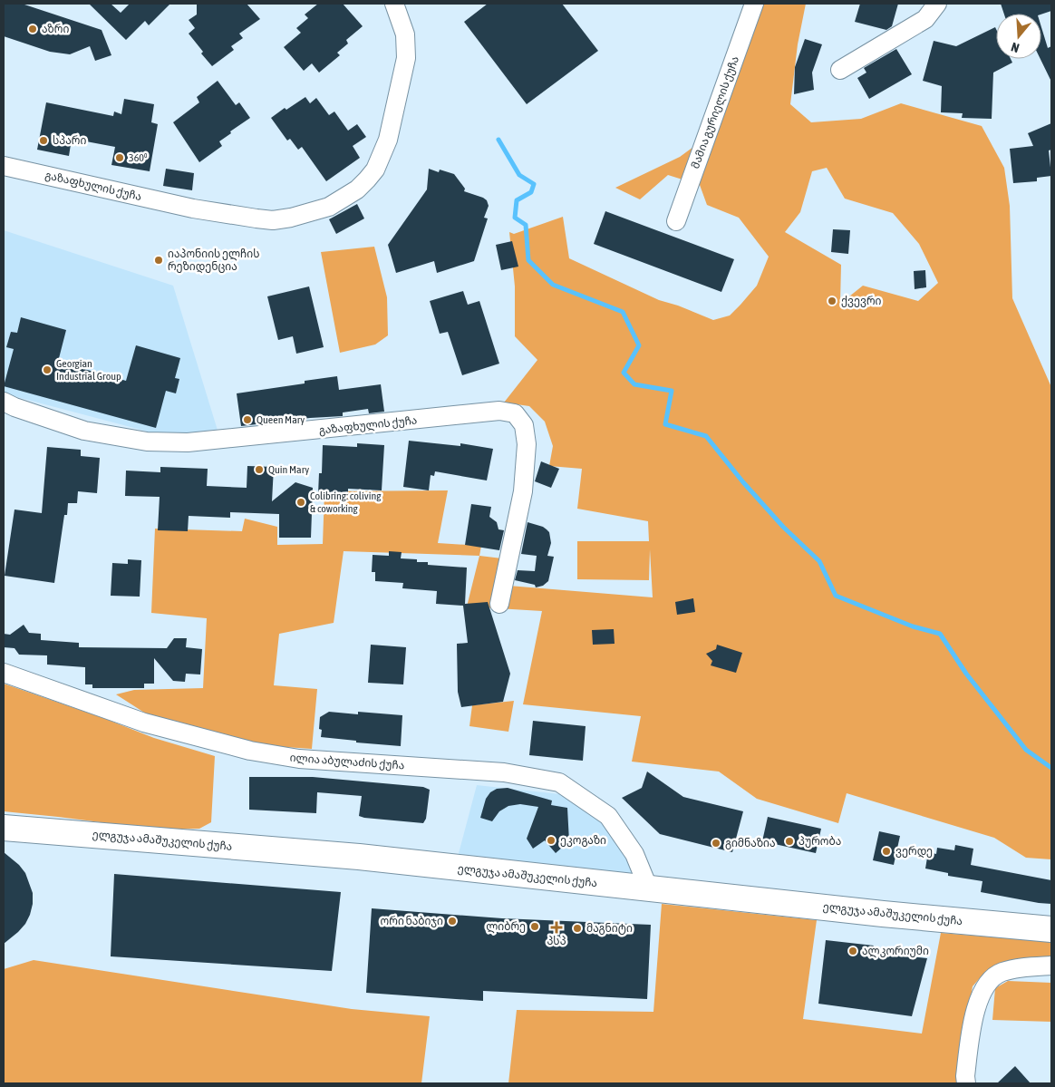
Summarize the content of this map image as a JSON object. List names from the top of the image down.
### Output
{
  "streets": {
    "main road": ["ელგუჯა ამაშუკელის ქუჩა"],
    "street": ["მამია გურიელის ქუჩა", "გაზაფხულის ქუჩა", "ილია აბულაძის ქუჩა"]
  },
  "crossings": [
    ["ილია აბულაძის ქუჩა", "ელგუჯა ამაშუკელის ქუჩა"]
  ],
  "places": {
    "other": [
      "აზრი",
      "სპარი",
      "360⁰",
      "იაპონიის ელჩის რეზიდენცია",
      "ქვევრი",
      "Georgian Industrial Group",
      "Queen Mary",
      "Quin Mary",
      "Colibring: coliving & coworking",
      "ეკოგაზი",
      "პურობა",
      "გიმნაზია",
      "ვერდე",
      "ორი ნაბიჯი",
      "ლიბრე",
      "მაგნიტი",
      "ალკორიუმი"
    ],
    "health": ["პსპ"]
  },
  "north": "bottom"
}
